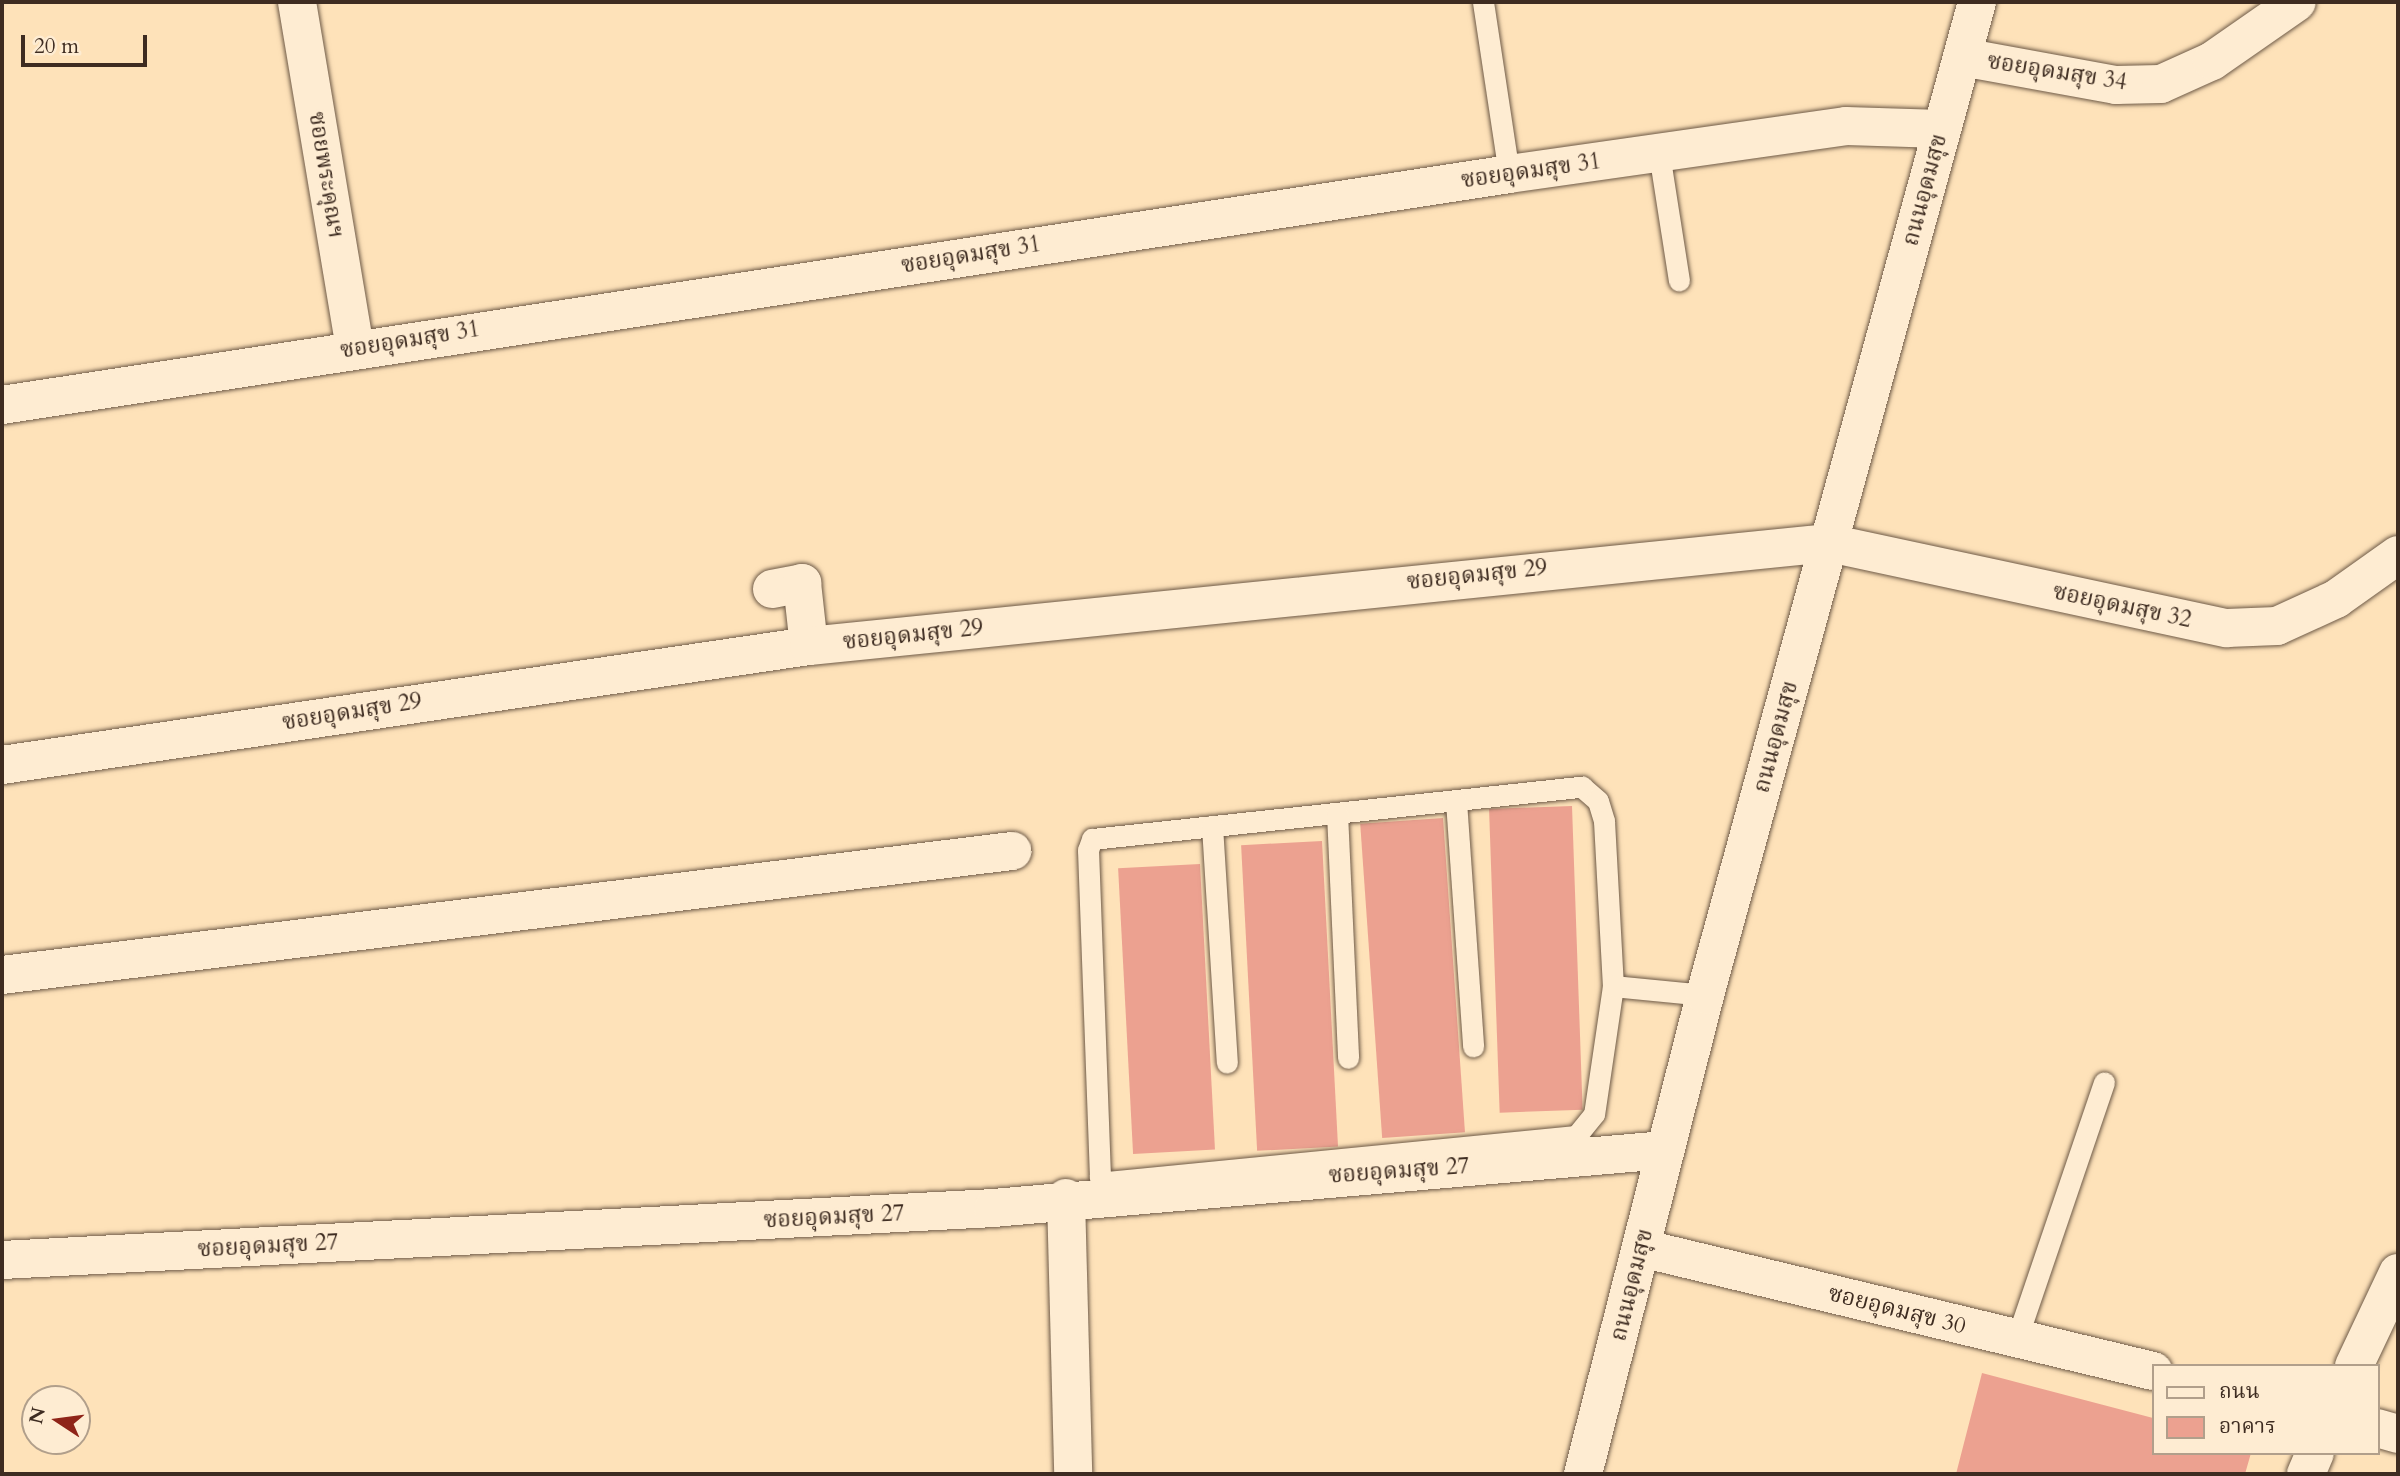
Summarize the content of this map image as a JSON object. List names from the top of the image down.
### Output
{
  "streets": {
    "street": [
      "ซอยอุดมสุข 34",
      "ซอยอุดมสุข 31",
      "ซอยพระคุณฯ",
      "ถนนอุดมสุข",
      "ซอยอุดมสุข 29",
      "ซอยอุดมสุข 32",
      "ซอยอุดมสุข 27",
      "ซอยอุดมสุข 30"
    ]
  },
  "crossings": [
    ["ซอยอุดมสุข 34", "ถนนอุดมสุข"],
    ["ซอยอุดมสุข 31", "ซอยพระคุณฯ"],
    ["ซอยอุดมสุข 31", "ถนนอุดมสุข"],
    ["ถนนอุดมสุข", "ซอยอุดมสุข 29"],
    ["ถนนอุดมสุข", "ซอยอุดมสุข 32"],
    ["ถนนอุดมสุข", "ซอยอุดมสุข 27"],
    ["ถนนอุดมสุข", "ซอยอุดมสุข 30"],
    ["ซอยอุดมสุข 29", "ซอยอุดมสุข 32"]
  ],
  "legend": ["ถนน", "อาคาร"],
  "scale_bar": "20 m",
  "north": "left"
}
